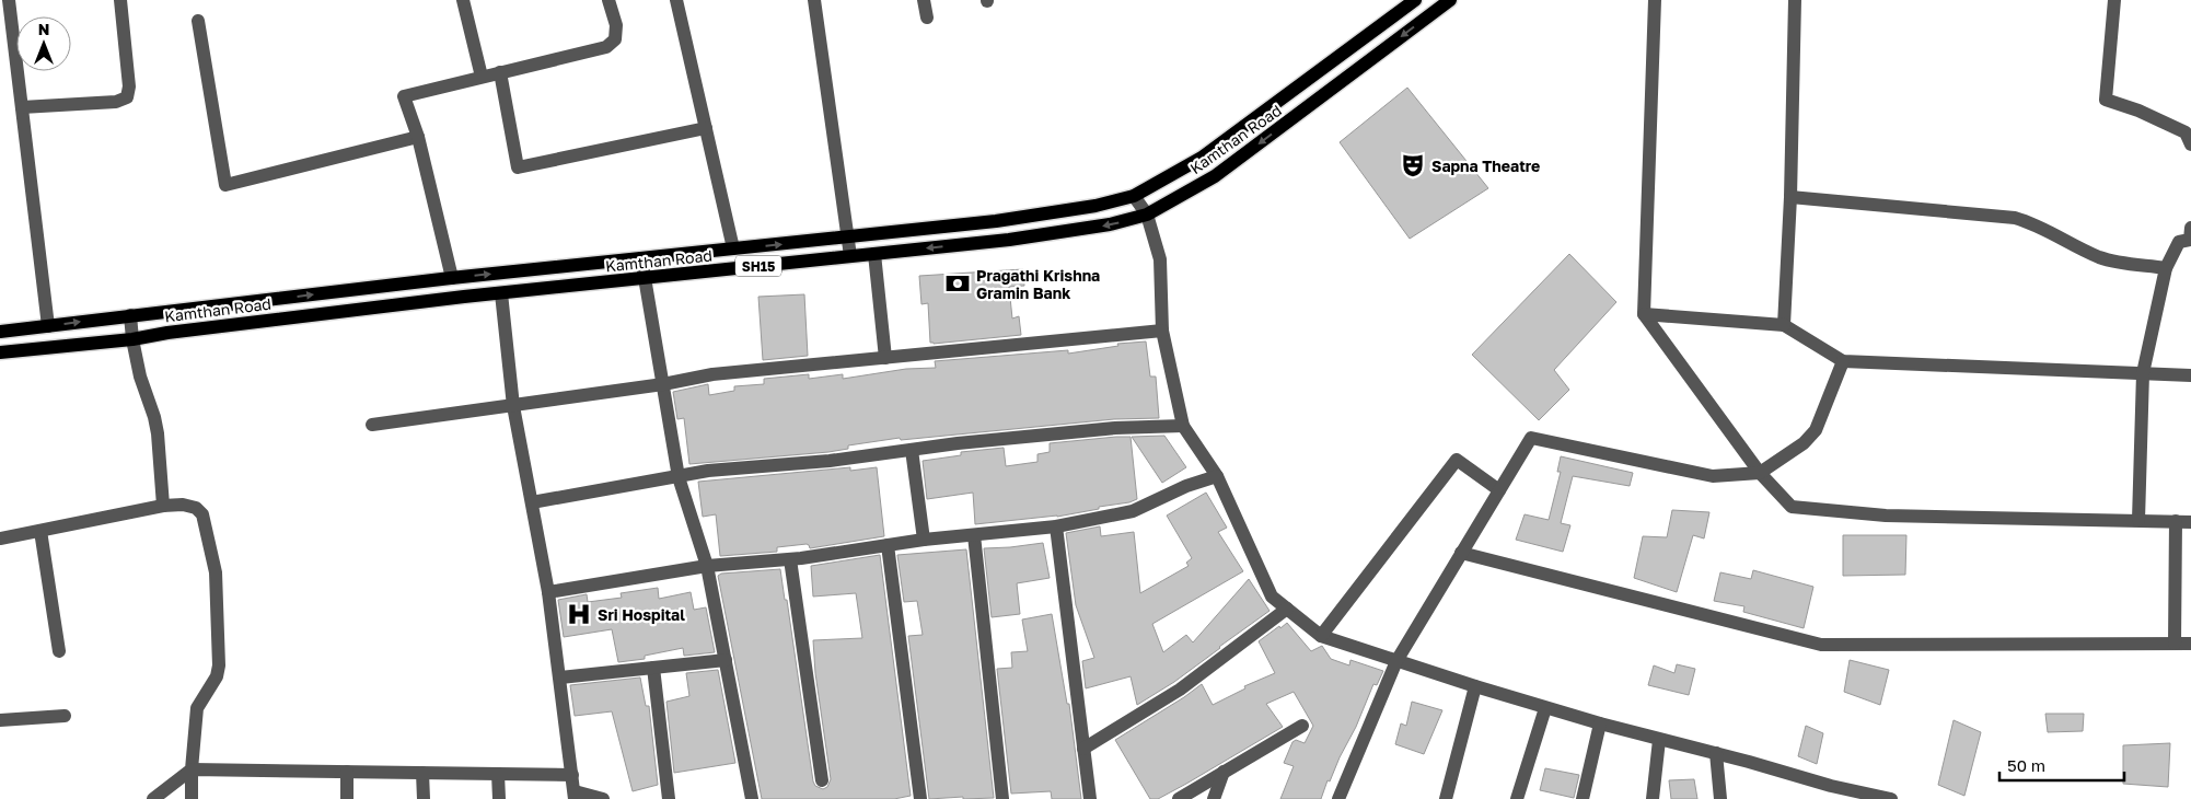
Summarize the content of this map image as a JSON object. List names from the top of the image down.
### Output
{
  "streets": {
    "main road": ["Kamthan Road", "SH15"]
  },
  "places": {
    "theatre": ["Sapna Theatre"],
    "bank": ["Pragathi Krishna Gramin Bank"],
    "hospital": ["Sri Hospital"]
  },
  "scale_bar": "50 m",
  "north": "top"
}
